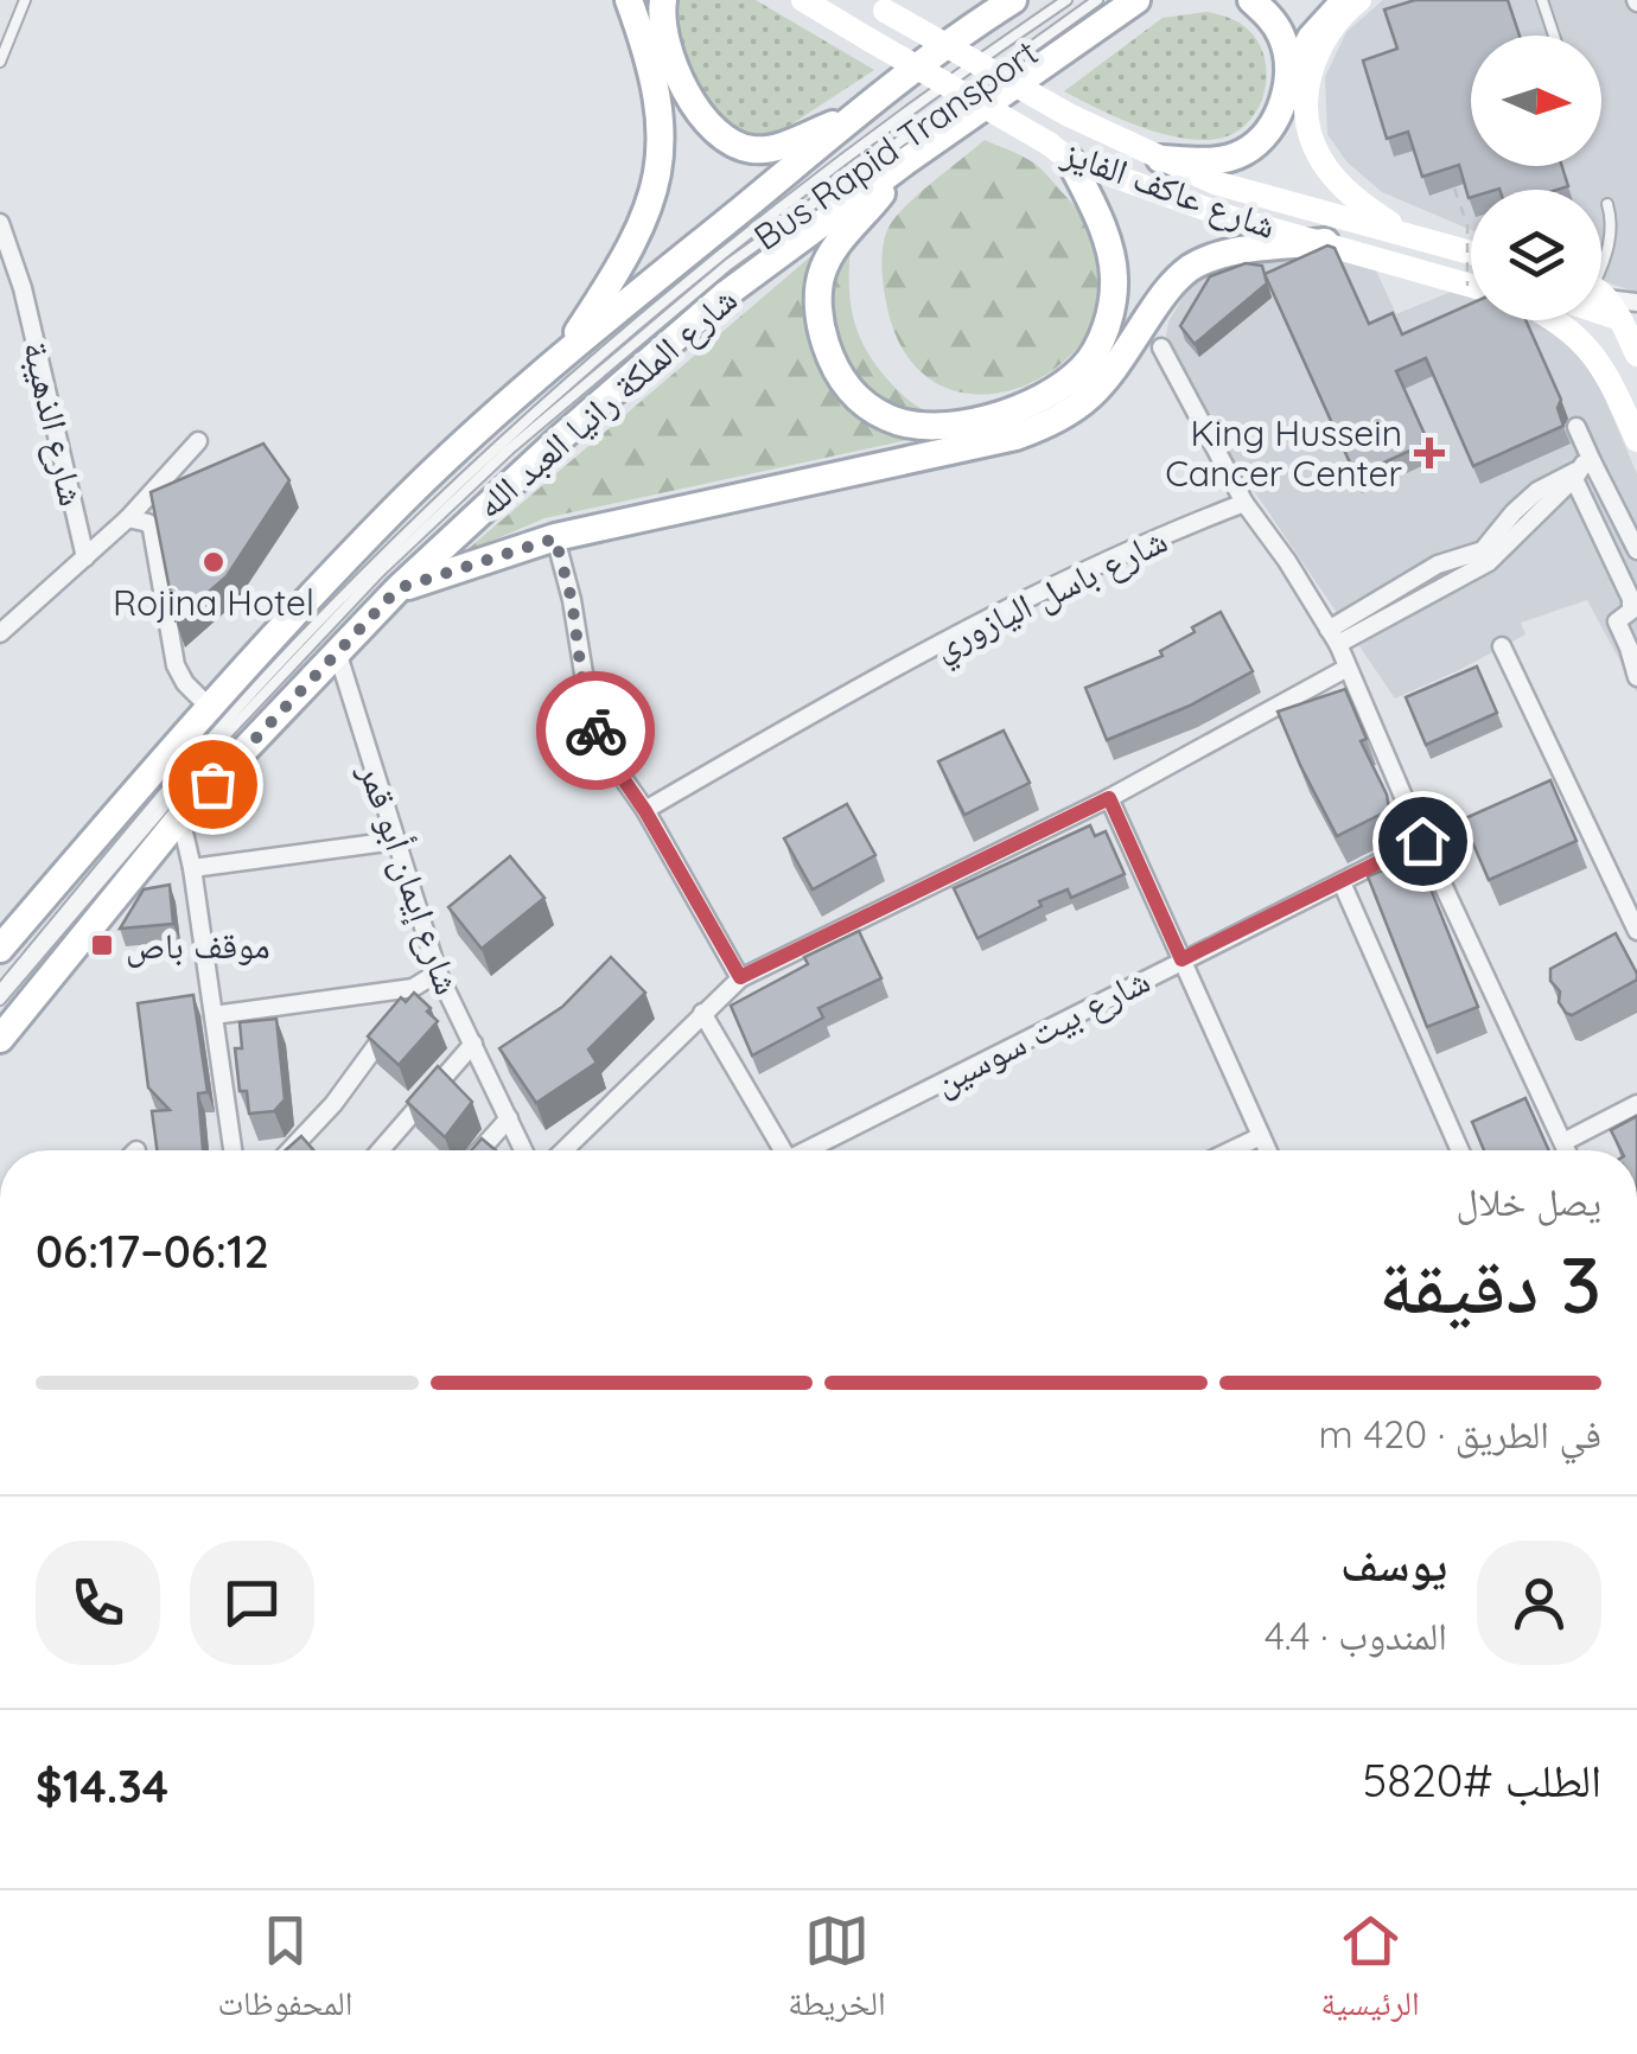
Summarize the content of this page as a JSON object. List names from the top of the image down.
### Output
{
  "streets": {
    "main road": ["شارع عاكف الفايز", "شارع الملكة رانيا العبد الله"],
    "street": [
      "شارع الذهيبة",
      "شارع باسل اليازوري",
      "شارع إيمان أبو قمر",
      "شارع بيت سوسين"
    ],
    "lane": ["Bus Rapid Transport"]
  },
  "crossings": [
    ["شارع الملكة رانيا العبد الله", "شارع إيمان أبو قمر"]
  ],
  "places": {
    "health": ["King Hussein Cancer Center"],
    "other": ["Rojina Hotel"],
    "transit": ["موقف باص"]
  },
  "north": "right",
  "page": {
    "heading": ["3 دقيقة", "يصل خلال", "06:12–06:17"],
    "panel": [
      "يوسف",
      "المندوب · 4.4",
      "الطلب #5820",
      "$14.34"
    ],
    "bar": "في الطريق · 420 m",
    "tabs": ["الرئيسية", "الخريطة", "المحفوظات"]
  }
}
